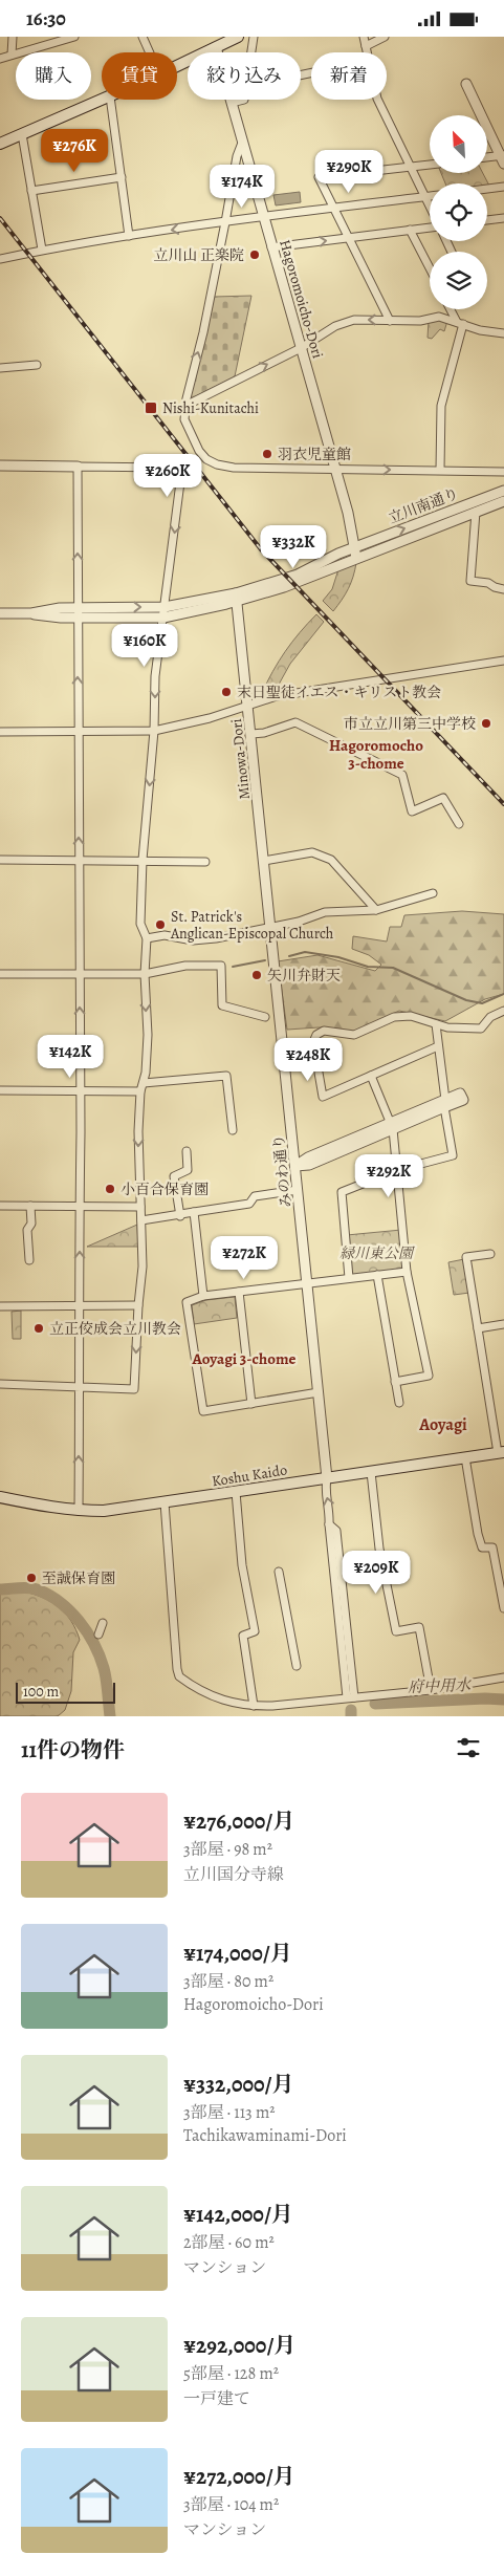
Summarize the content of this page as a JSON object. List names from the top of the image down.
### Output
{
  "streets": {
    "main road": ["Koshu Kaido"],
    "street": [
      "Hagoromoicho-Dori",
      "立川南通り",
      "Minowa-Dori",
      "みのわ通り"
    ]
  },
  "crossings": [
    ["Hagoromoicho-Dori", "立川南通り"],
    ["立川南通り", "Minowa-Dori"],
    ["Minowa-Dori", "みのわ通り"],
    ["みのわ通り", "Koshu Kaido"]
  ],
  "districts": ["Hagoromocho 3-chome", "Aoyagi 3-chome", "Aoyagi"],
  "water": ["府中用水"],
  "parks": ["緑川東公園"],
  "places": {
    "other": [
      "立川山 正楽院",
      "羽衣児童館",
      "末日聖徒イエス・キリスト教会",
      "市立立川第三中学校",
      "St. Patrick's Anglican-Episcopal Church",
      "矢川弁財天",
      "小百合保育園",
      "立正佼成会立川教会",
      "至誠保育園"
    ],
    "transit": ["Nishi-Kunitachi"]
  },
  "scale_bar": "100 m",
  "north": "top left",
  "page": {
    "status": "16:30",
    "chip": [
      "購入",
      "賃貸",
      "絞り込み",
      "新着"
    ],
    "price": [
      "¥276K",
      "¥290K",
      "¥174K",
      "¥260K",
      "¥332K",
      "¥160K",
      "¥142K",
      "¥248K",
      "¥292K",
      "¥272K",
      "¥209K"
    ],
    "scale": "100 m",
    "heading": "11件の物件",
    "list": [
      {
        "name": "¥276,000/月",
        "note": "3部屋 · 98 m² · 立川国分寺線"
      },
      {
        "name": "¥174,000/月",
        "note": "3部屋 · 80 m² · Hagoromoicho-Dori"
      },
      {
        "name": "¥332,000/月",
        "note": "3部屋 · 113 m² · Tachikawaminami-Dori"
      },
      {
        "name": "¥142,000/月",
        "note": "2部屋 · 60 m² · マンション"
      },
      {
        "name": "¥292,000/月",
        "note": "5部屋 · 128 m² · 一戸建て"
      },
      {
        "name": "¥272,000/月",
        "note": "3部屋 · 104 m² · マンション"
      }
    ]
  }
}
